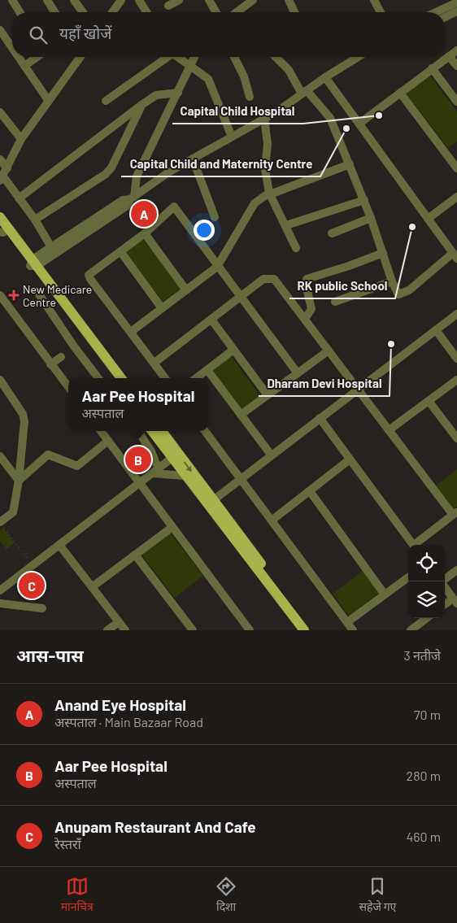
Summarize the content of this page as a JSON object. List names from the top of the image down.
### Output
{
  "places": {
    "other": [
      "Capital Child Hospital",
      "Capital Child and Maternity Centre",
      "RK public School",
      "Dharam Devi Hospital"
    ],
    "health": ["New Medicare Centre"]
  },
  "page": {
    "search": "यहाँ खोजें",
    "pins": ["A", "B", "C"],
    "popup": ["Aar Pee Hospital", "अस्पताल"],
    "heading": ["आस-पास", "3 नतीजे"],
    "list": [
      {
        "mark": "A",
        "name": "Anand Eye Hospital",
        "note": "अस्पताल · Main Bazaar Road",
        "value": "70 m"
      },
      {
        "mark": "B",
        "name": "Aar Pee Hospital",
        "note": "अस्पताल",
        "value": "280 m"
      },
      {
        "mark": "C",
        "name": "Anupam Restaurant And Cafe",
        "note": "रेस्तराँ",
        "value": "460 m"
      }
    ],
    "nav": ["मानचित्र", "दिशा", "सहेजे गए"]
  }
}
